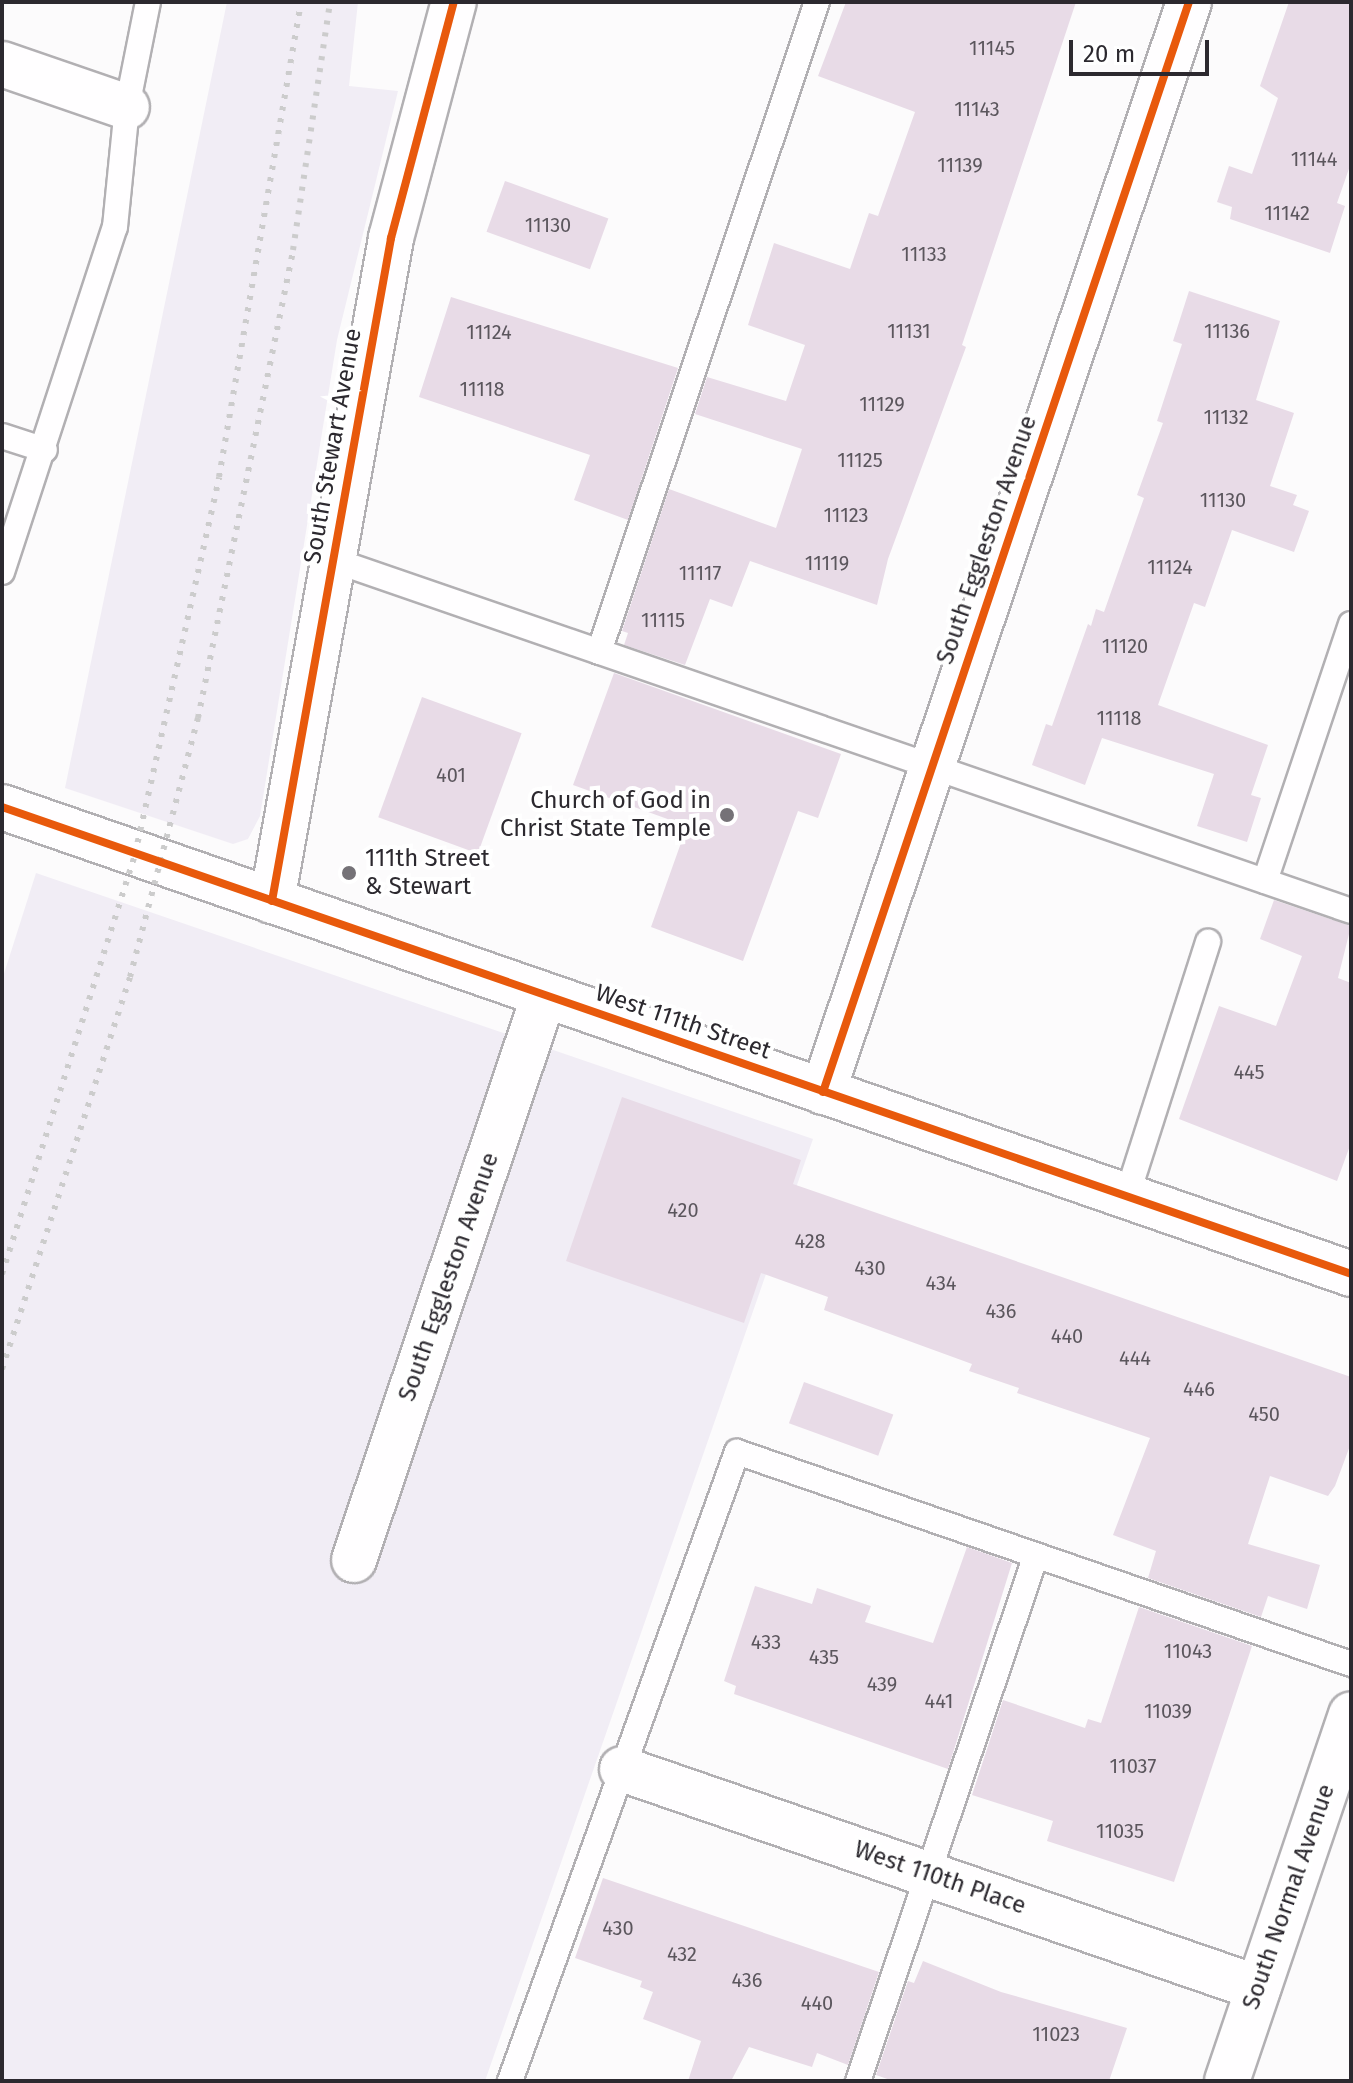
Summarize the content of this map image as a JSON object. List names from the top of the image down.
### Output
{
  "streets": {
    "street": [
      "South Stewart Avenue",
      "South Eggleston Avenue",
      "West 111th Street",
      "West 110th Place",
      "South Normal Avenue"
    ]
  },
  "crossings": [
    ["South Stewart Avenue", "West 111th Street"],
    ["South Eggleston Avenue", "West 111th Street"],
    ["West 110th Place", "South Normal Avenue"]
  ],
  "places": ["Church of God in Christ State Temple", "111th Street & Stewart"],
  "house_numbers": [
    "11145",
    "11143",
    "11144",
    "11139",
    "11142",
    "11130",
    "11133",
    "11131",
    "11136",
    "11124",
    "11118",
    "11129",
    "11132",
    "11125",
    "11130",
    "11123",
    "11119",
    "11124",
    "11117",
    "11115",
    "11120",
    "11118",
    "401",
    "445",
    "420",
    "428",
    "430",
    "434",
    "436",
    "440",
    "444",
    "446",
    "450",
    "433",
    "11043",
    "435",
    "439",
    "441",
    "11039",
    "11037",
    "11035",
    "430",
    "432",
    "436",
    "440",
    "11023"
  ],
  "scale_bar": "20 m"
}
